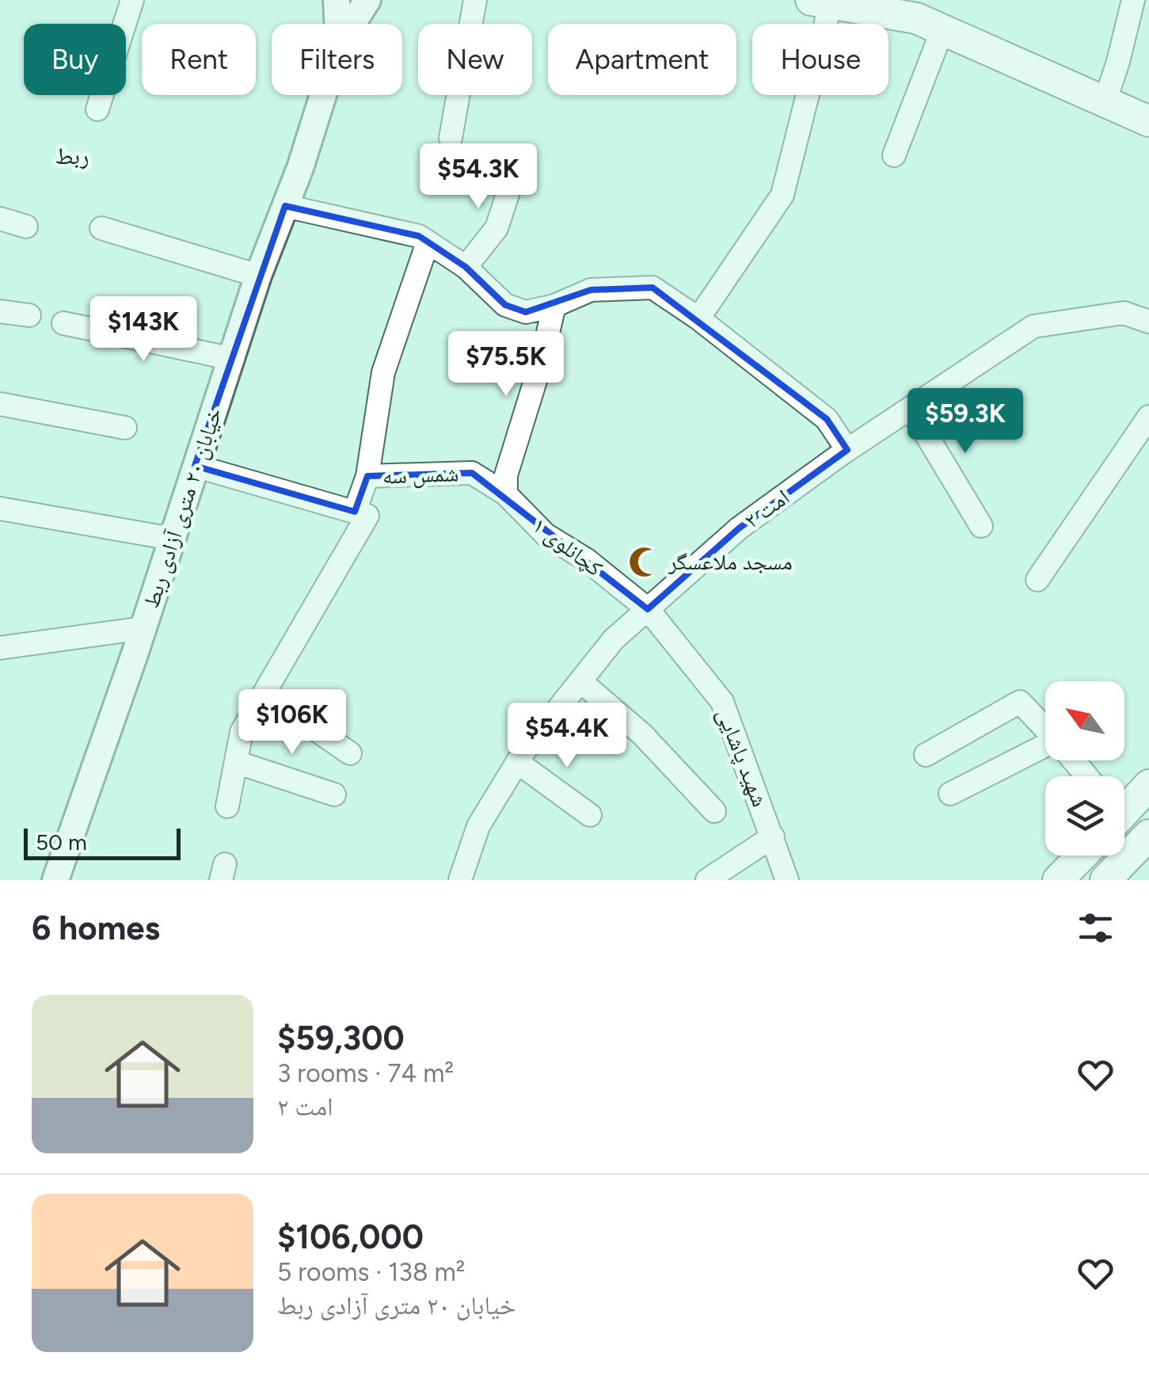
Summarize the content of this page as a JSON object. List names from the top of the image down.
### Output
{
  "streets": {
    "street": [
      "شمس سه",
      "خیابان ۲۰ متری آزادی ربط",
      "امت ۲",
      "کچانلوی ۱",
      "شهید پاشایی"
    ]
  },
  "crossings": [
    ["شمس سه", "کچانلوی ۱"],
    ["امت ۲", "کچانلوی ۱"],
    ["امت ۲", "شهید پاشایی"],
    ["کچانلوی ۱", "شهید پاشایی"]
  ],
  "districts": ["ربط"],
  "places": {
    "mosque": ["مسجد ملاعسگر"]
  },
  "scale_bar": "50 m",
  "north": "top left",
  "page": {
    "chip": [
      "Buy",
      "Rent",
      "Filters",
      "New",
      "Apartment",
      "House"
    ],
    "price": [
      "$54.3K",
      "$143K",
      "$75.5K",
      "$59.3K",
      "$106K",
      "$54.4K"
    ],
    "scale": "50 m",
    "heading": "6 homes",
    "list": [
      {
        "name": "$59,300",
        "note": "3 rooms · 74 m² · امت ۲"
      },
      {
        "name": "$106,000",
        "note": "5 rooms · 138 m² · خیابان ۲۰ متری آزادی ربط"
      }
    ]
  }
}
